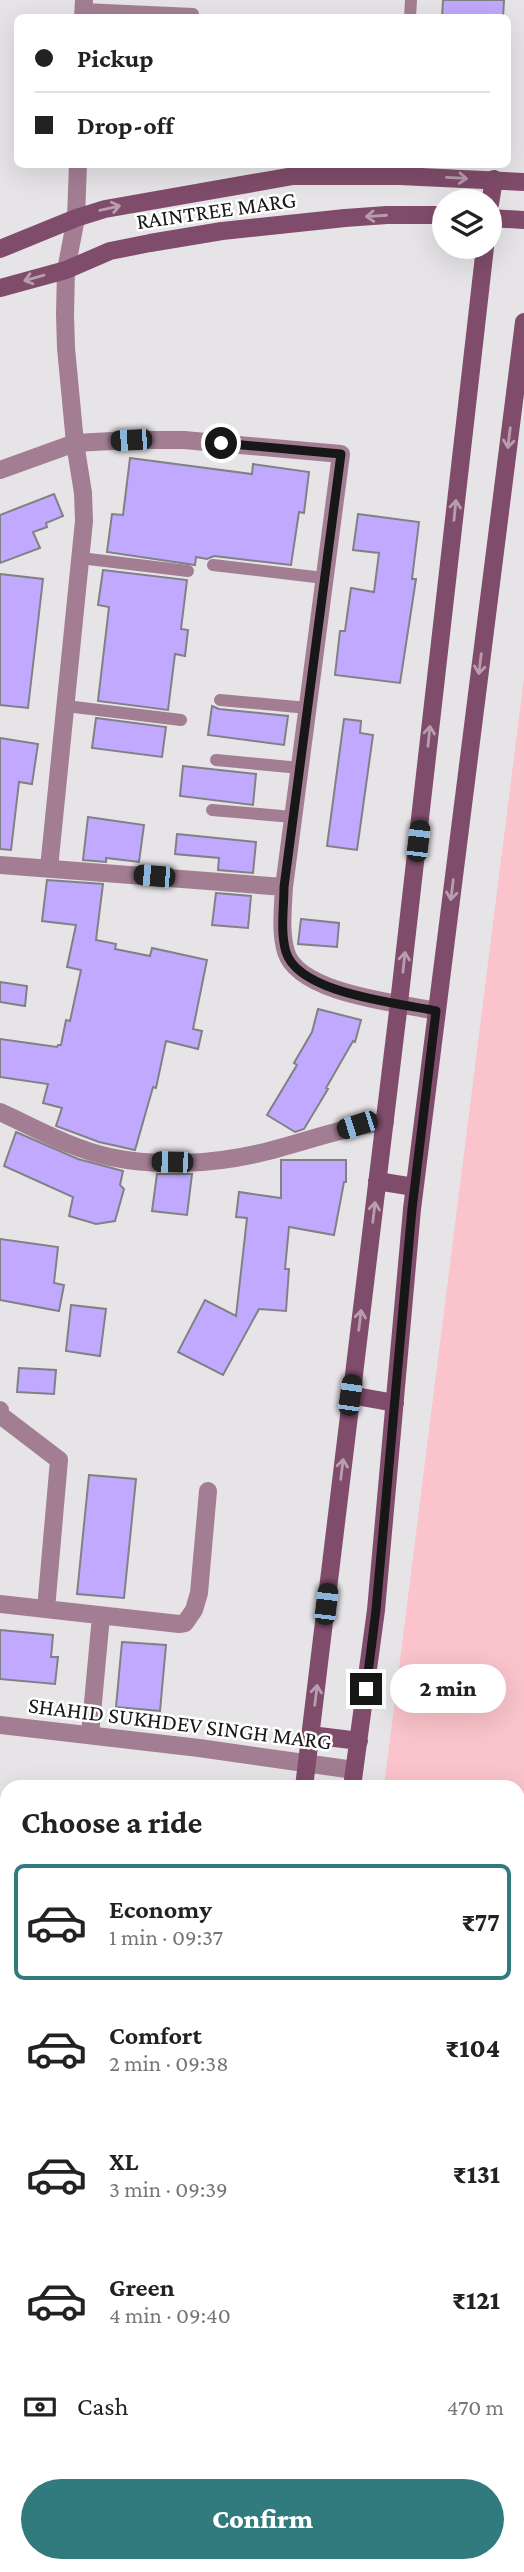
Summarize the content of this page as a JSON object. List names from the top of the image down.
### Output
{
  "streets": {
    "main road": ["RAINTREE MARG"],
    "street": ["SHAHID SUKHDEV SINGH MARG"]
  },
  "page": {
    "banner": ["Pickup", "Drop-off"],
    "bubble": "2 min",
    "heading": "Choose a ride",
    "list": [
      {
        "name": "Economy",
        "note": "1 min · 09:37",
        "value": "₹77"
      },
      {
        "name": "Comfort",
        "note": "2 min · 09:38",
        "value": "₹104"
      },
      {
        "name": "XL",
        "note": "3 min · 09:39",
        "value": "₹131"
      },
      {
        "name": "Green",
        "note": "4 min · 09:40",
        "value": "₹121"
      }
    ],
    "pay": ["Cash", "470 m"],
    "buttons": "Confirm"
  }
}
